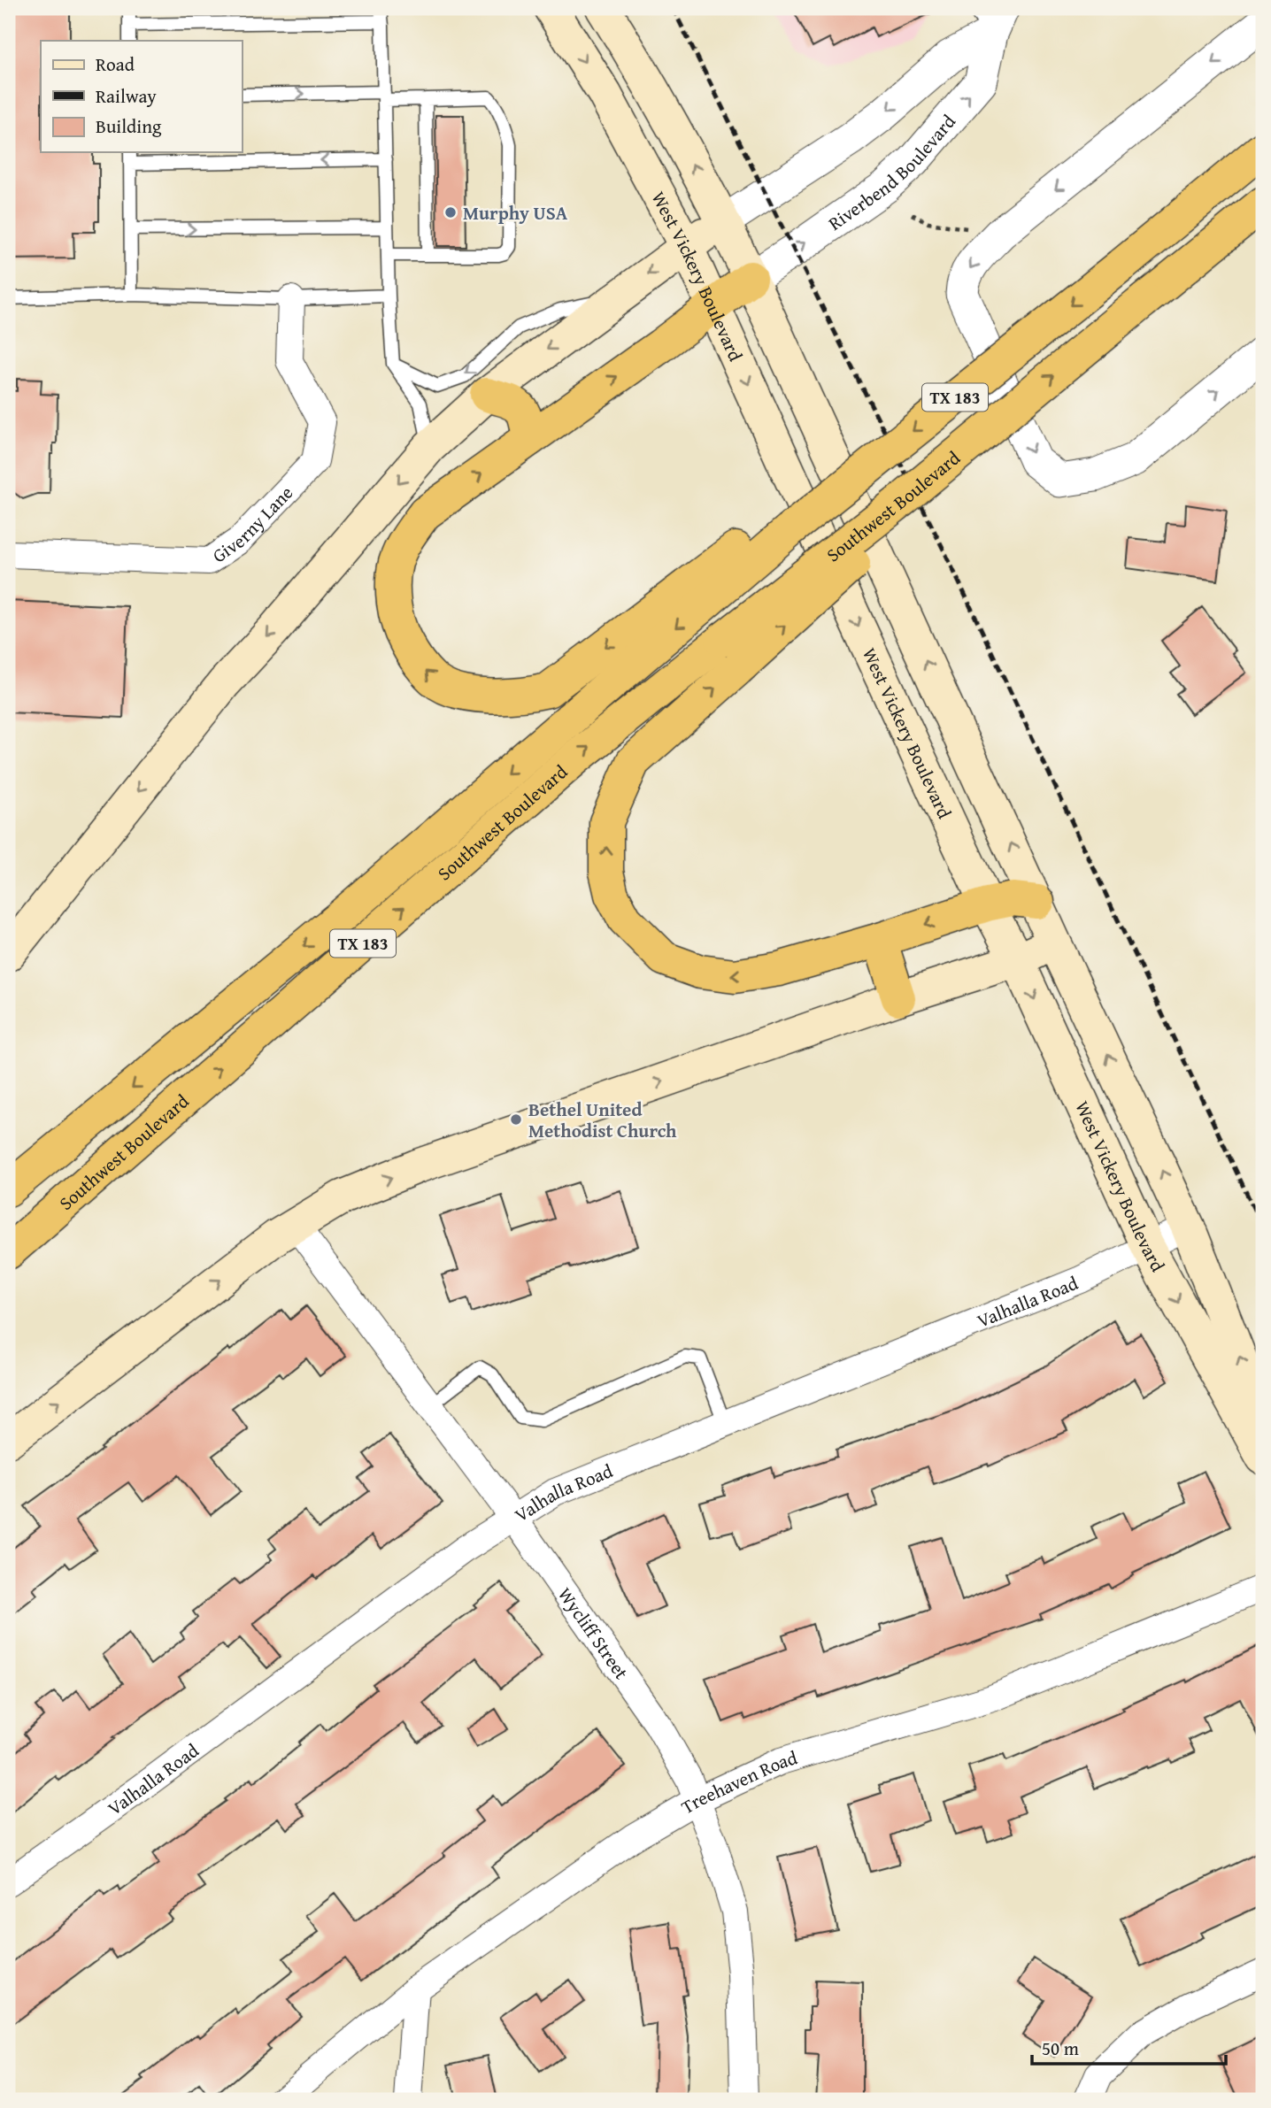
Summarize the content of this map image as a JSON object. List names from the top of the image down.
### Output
{
  "streets": {
    "highway": ["TX 183", "Southwest Boulevard"],
    "main road": ["West Vickery Boulevard"],
    "street": [
      "Riverbend Boulevard",
      "Giverny Lane",
      "Valhalla Road",
      "Wycliff Street",
      "Treehaven Road"
    ]
  },
  "crossings": [
    ["West Vickery Boulevard", "Valhalla Road"],
    ["TX 183", "Southwest Boulevard"],
    ["Valhalla Road", "Wycliff Street"],
    ["Wycliff Street", "Treehaven Road"]
  ],
  "places": ["Murphy USA", "Bethel United Methodist Church"],
  "legend": ["Road", "Railway", "Building"],
  "scale_bar": "50 m"
}
